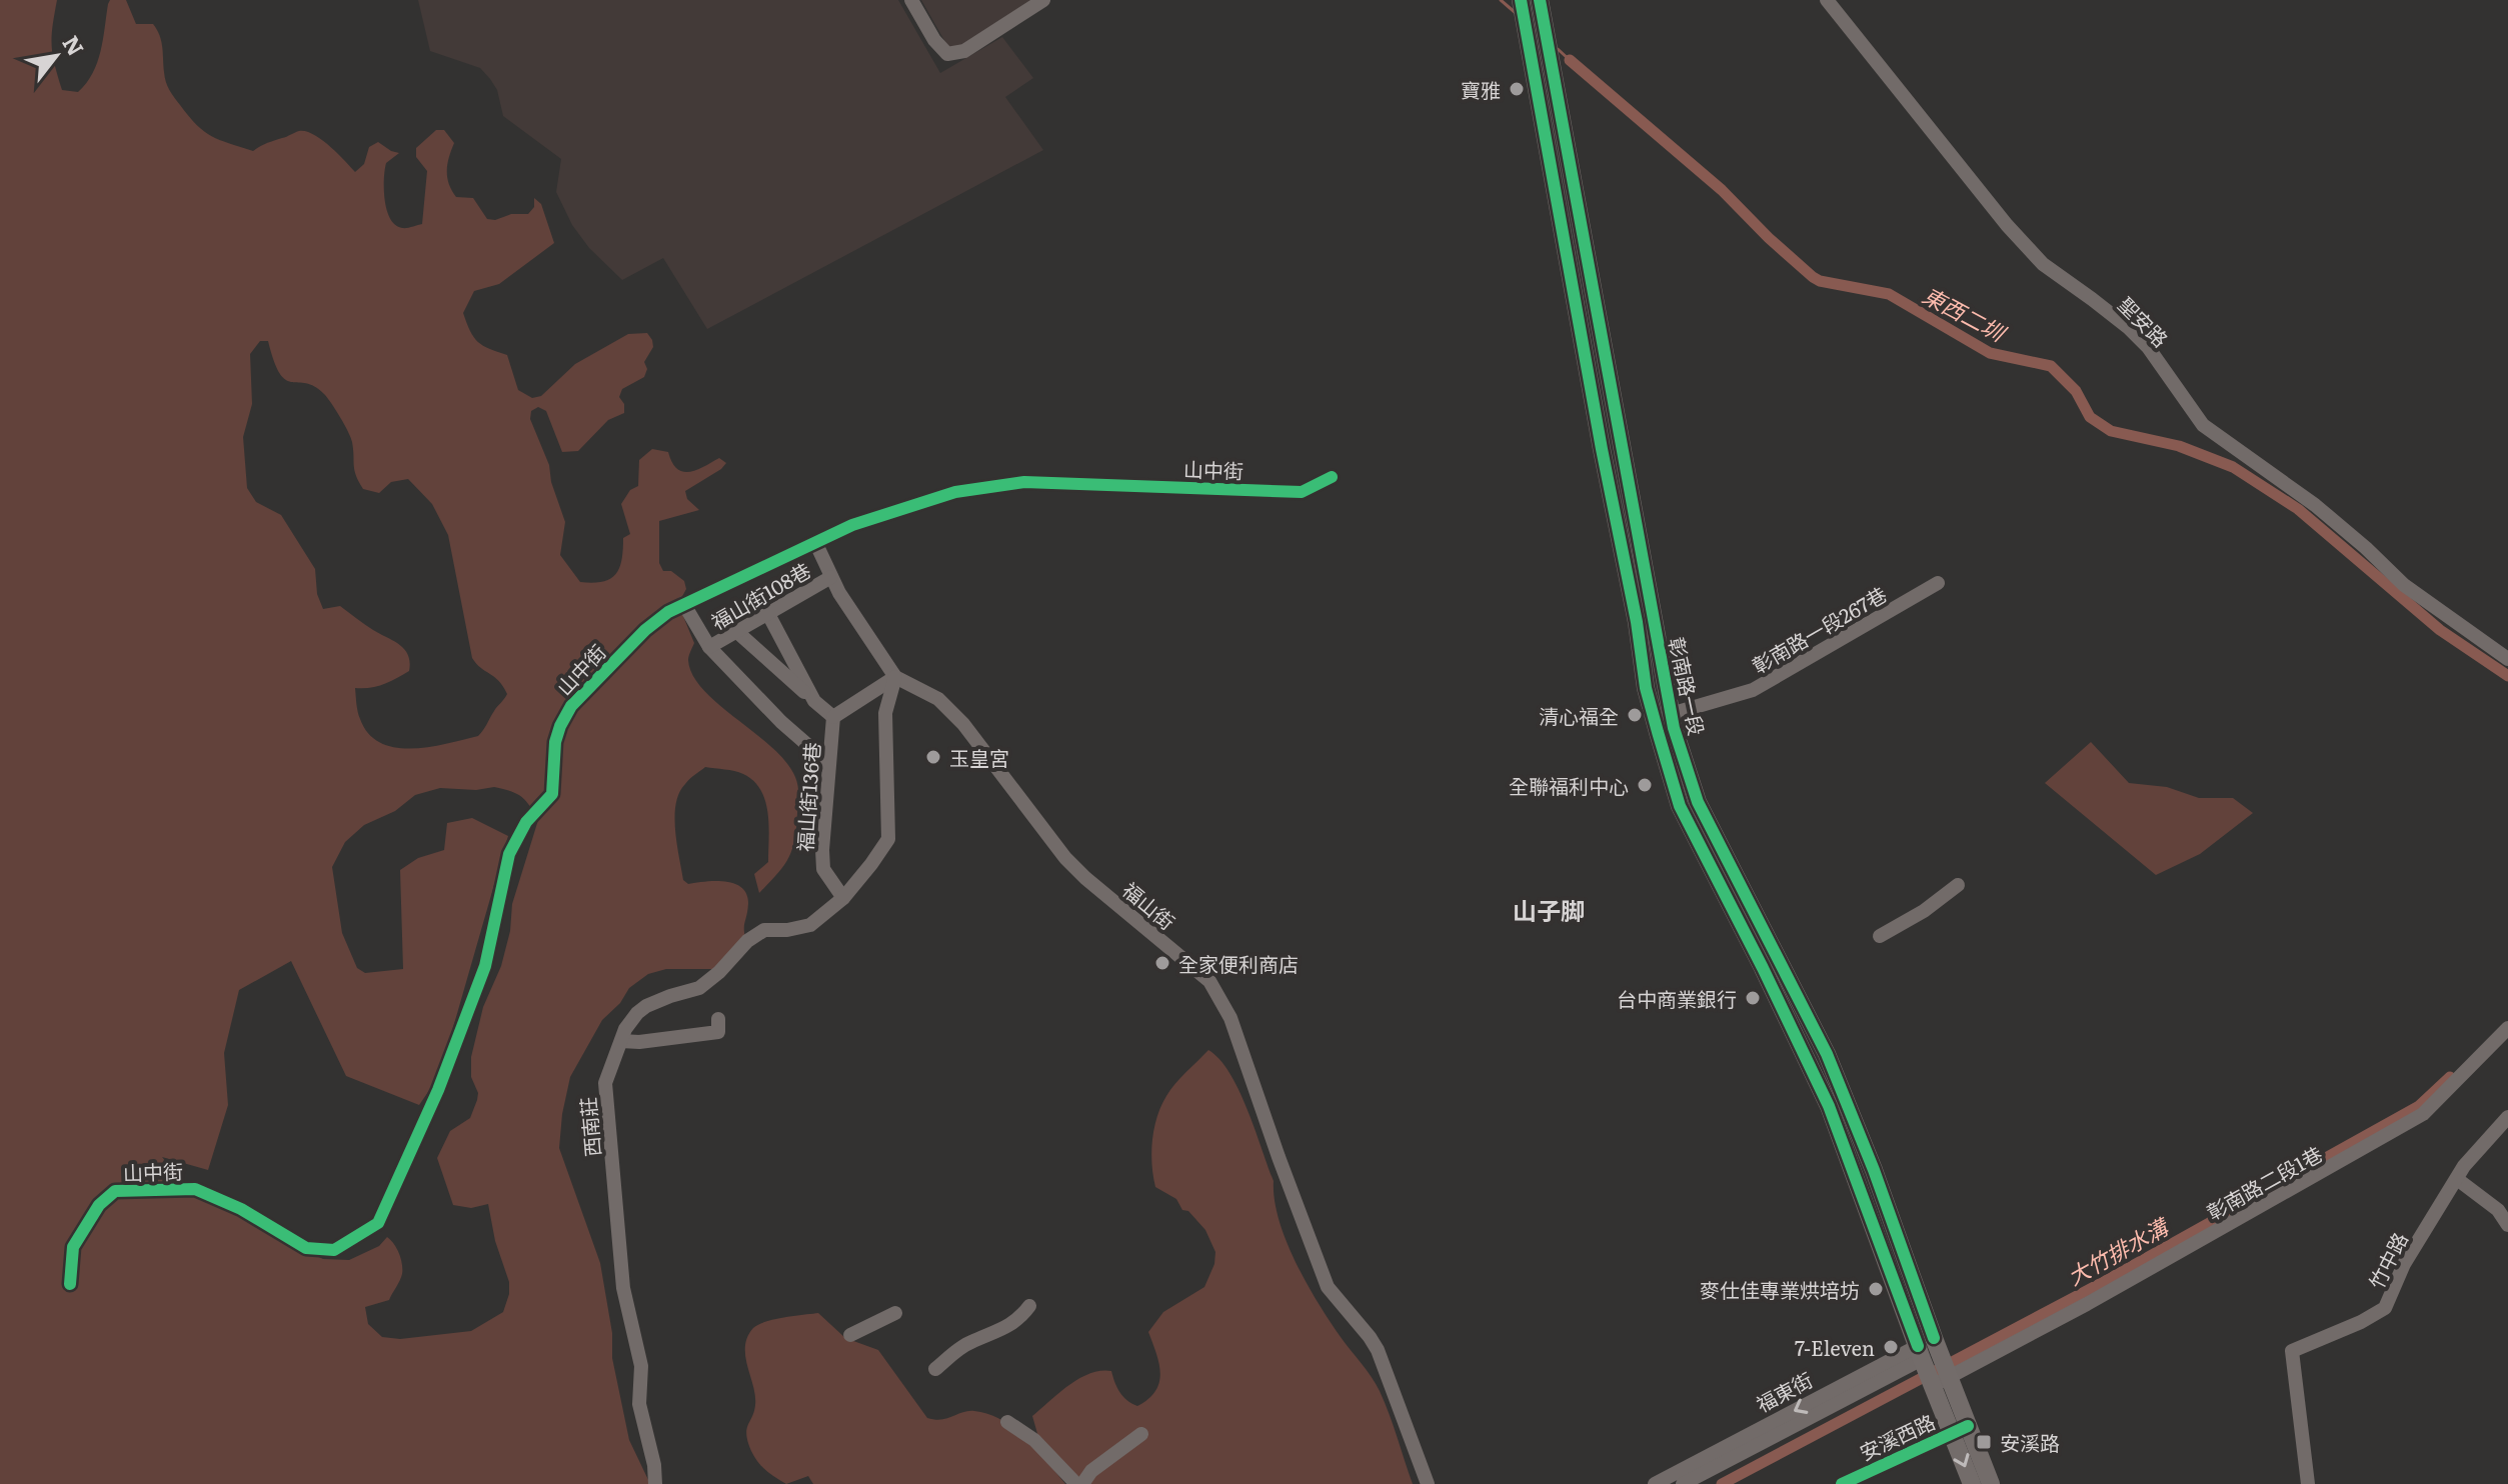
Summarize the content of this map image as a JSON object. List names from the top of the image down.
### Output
{
  "streets": {
    "main road": ["彰南路一段"],
    "street": [
      "聖安路",
      "山中街",
      "福山街108巷",
      "彰南路一段267巷",
      "福山街136巷",
      "福山街",
      "西南莊",
      "彰南路二段1巷",
      "竹中路",
      "福東街",
      "安溪西路"
    ]
  },
  "crossings": [
    ["山中街", "福山街"],
    ["福山街108巷", "福山街"],
    ["彰南路一段267巷", "彰南路一段"],
    ["彰南路一段", "福東街"],
    ["福山街136巷", "福山街"],
    ["福山街136巷", "西南莊"],
    ["福山街", "西南莊"]
  ],
  "districts": ["山子脚"],
  "water": ["東西二圳", "大竹排水溝"],
  "places": {
    "other": [
      "寶雅",
      "清心福全",
      "玉皇宮",
      "全聯福利中心",
      "全家便利商店",
      "台中商業銀行",
      "麥仕佳專業烘培坊",
      "7-Eleven"
    ],
    "transit": ["安溪路"]
  },
  "north": "top right"
}
